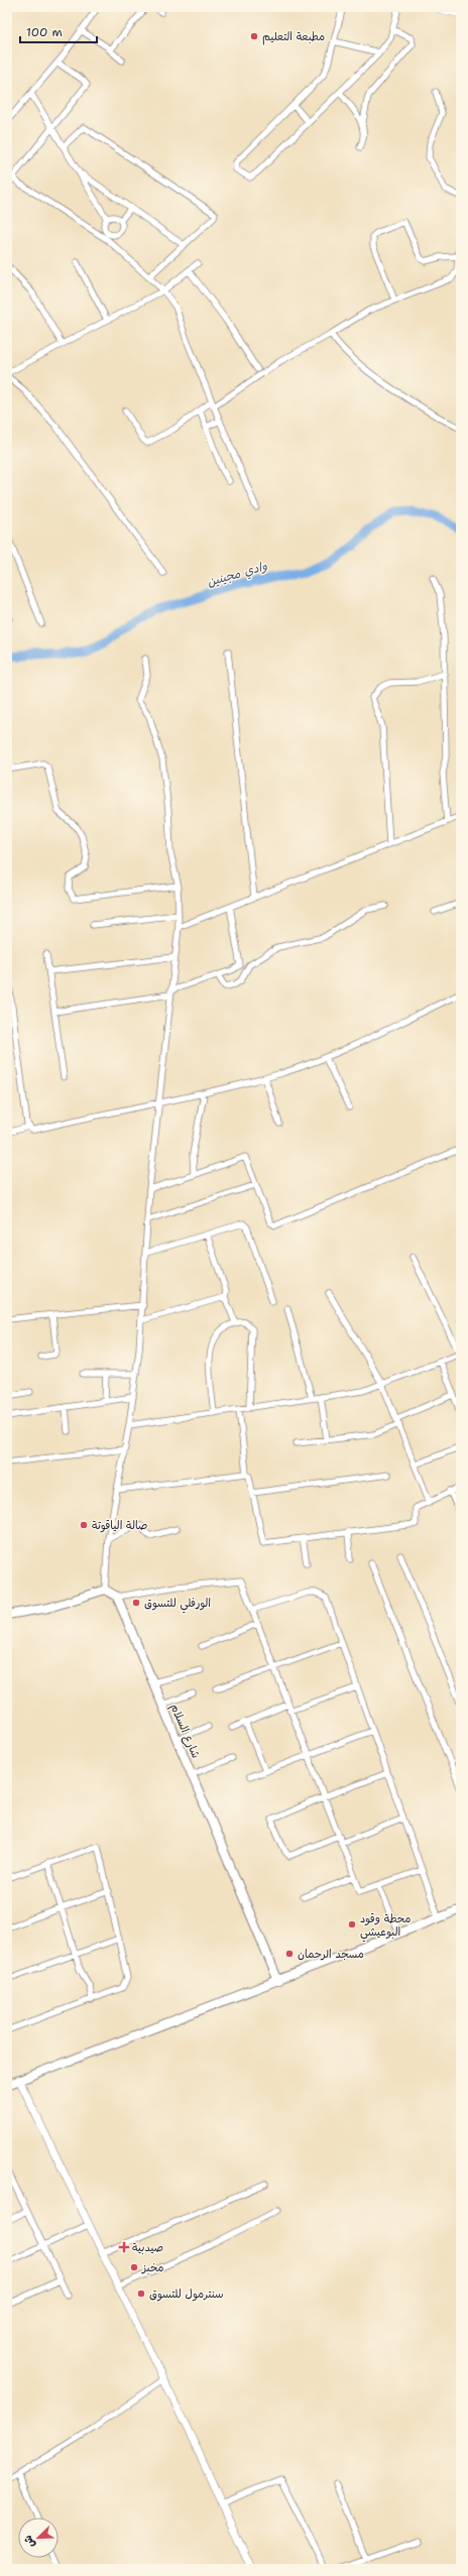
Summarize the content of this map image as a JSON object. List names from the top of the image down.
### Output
{
  "streets": {
    "main road": ["شارع السلام"]
  },
  "water": ["وادي مجينين"],
  "places": {
    "other": [
      "مطبعة التعليم",
      "صالة الياقوتة",
      "الورفلي للتسوق",
      "محطة وقود البوعيشي",
      "مسجد الرحمان",
      "مخبز",
      "سنترمول للتسوق"
    ],
    "health": ["صيدبية"]
  },
  "scale_bar": "100 m",
  "north": "bottom left"
}
